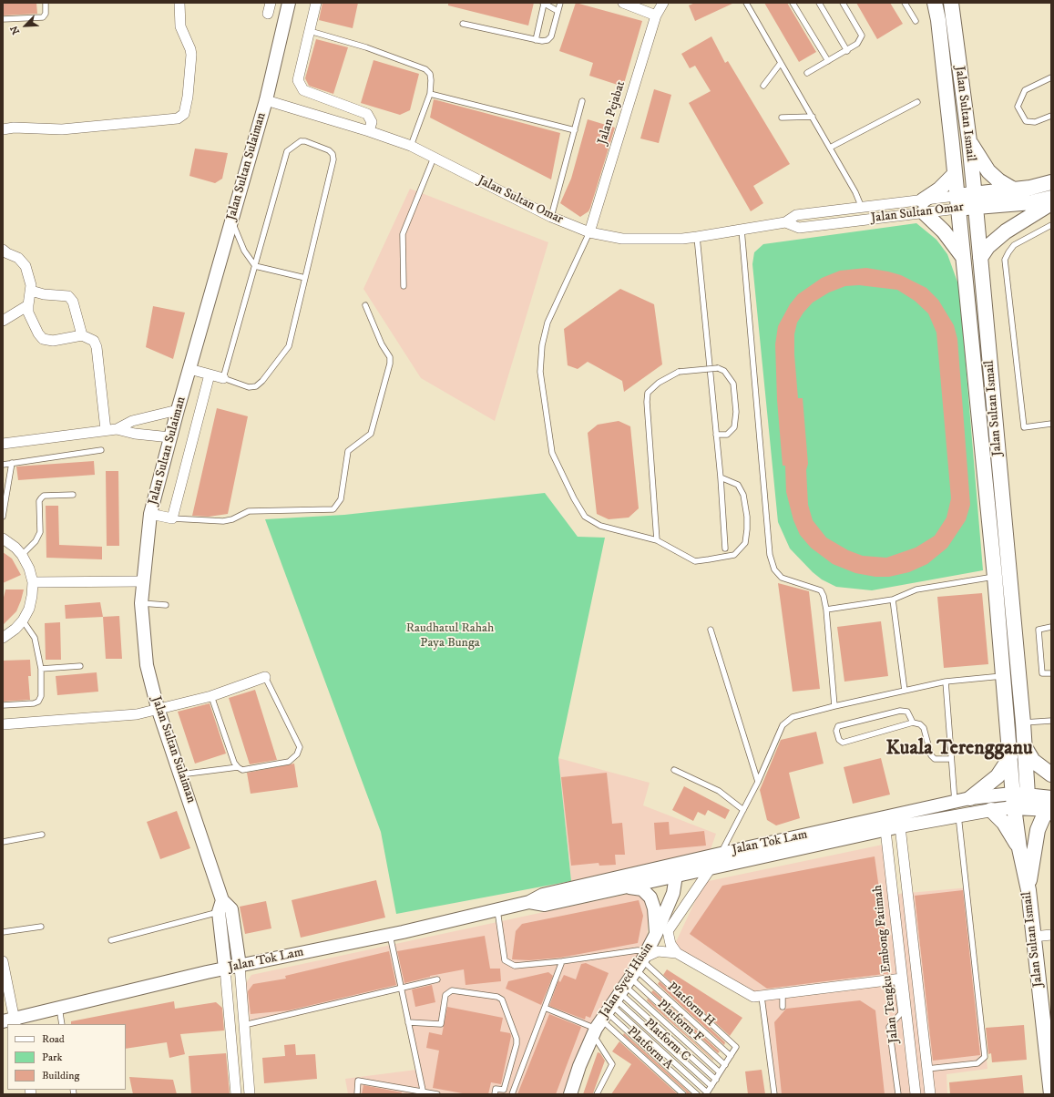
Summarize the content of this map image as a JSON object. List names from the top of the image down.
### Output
{
  "streets": {
    "main road": ["Jalan Sultan Ismail", "Jalan Sultan Omar"],
    "street": [
      "Jalan Pejabat",
      "Jalan Sultan Sulaiman",
      "Jalan Tok Lam",
      "Jalan Tengku Embong Fatimah",
      "Jalan Syed Husin"
    ],
    "lane": [
      "Platform H",
      "Platform F",
      "Platform C",
      "Platform A"
    ]
  },
  "crossings": [
    ["Jalan Pejabat", "Jalan Sultan Omar"],
    ["Jalan Sultan Ismail", "Jalan Sultan Omar"],
    ["Jalan Sultan Ismail", "Jalan Tok Lam"],
    ["Jalan Sultan Sulaiman", "Jalan Sultan Omar"],
    ["Jalan Sultan Sulaiman", "Jalan Tok Lam"],
    ["Jalan Tok Lam", "Jalan Tengku Embong Fatimah"],
    ["Jalan Tok Lam", "Jalan Syed Husin"],
    ["Jalan Syed Husin", "Platform H"],
    ["Jalan Syed Husin", "Platform F"],
    ["Jalan Syed Husin", "Platform C"],
    ["Jalan Syed Husin", "Platform A"],
    ["Platform H", "Platform F"],
    ["Platform H", "Platform C"],
    ["Platform H", "Platform A"],
    ["Platform F", "Platform C"],
    ["Platform F", "Platform A"],
    ["Platform C", "Platform A"]
  ],
  "districts": ["Kuala Terengganu"],
  "parks": ["Raudhatul Rahah Paya Bunga"],
  "legend": ["Road", "Park", "Building"],
  "north": "bottom left"
}
